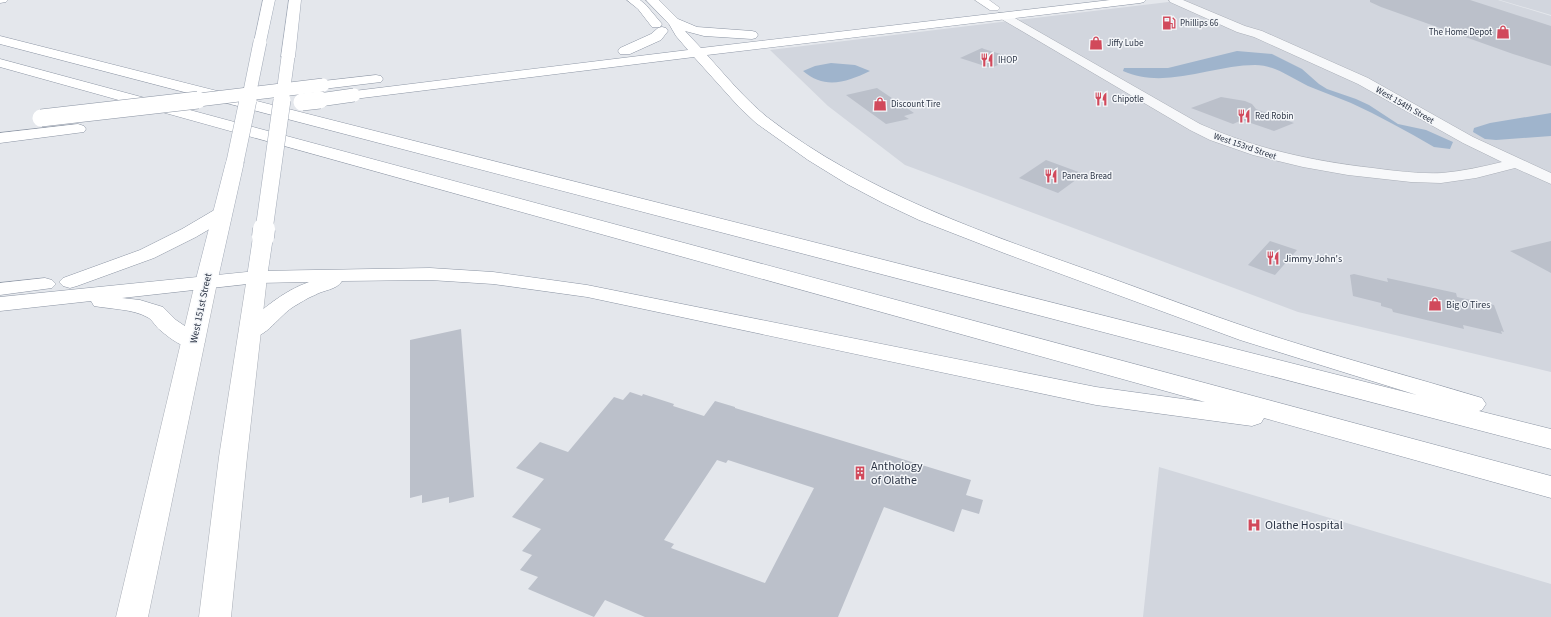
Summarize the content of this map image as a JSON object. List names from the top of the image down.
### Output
{
  "streets": {
    "main road": ["West 151st Street"],
    "street": ["West 154th Street", "West 153rd Street"]
  },
  "crossings": [
    ["West 154th Street", "West 153rd Street"]
  ],
  "places": {
    "fuel station": ["Phillips 66"],
    "shop": [
      "The Home Depot",
      "Jiffy Lube",
      "Discount Tire",
      "Big O Tires"
    ],
    "restaurant": [
      "IHOP",
      "Chipotle",
      "Red Robin",
      "Panera Bread",
      "Jimmy John's"
    ],
    "building": ["Anthology of Olathe"],
    "hospital": ["Olathe Hospital"]
  }
}
